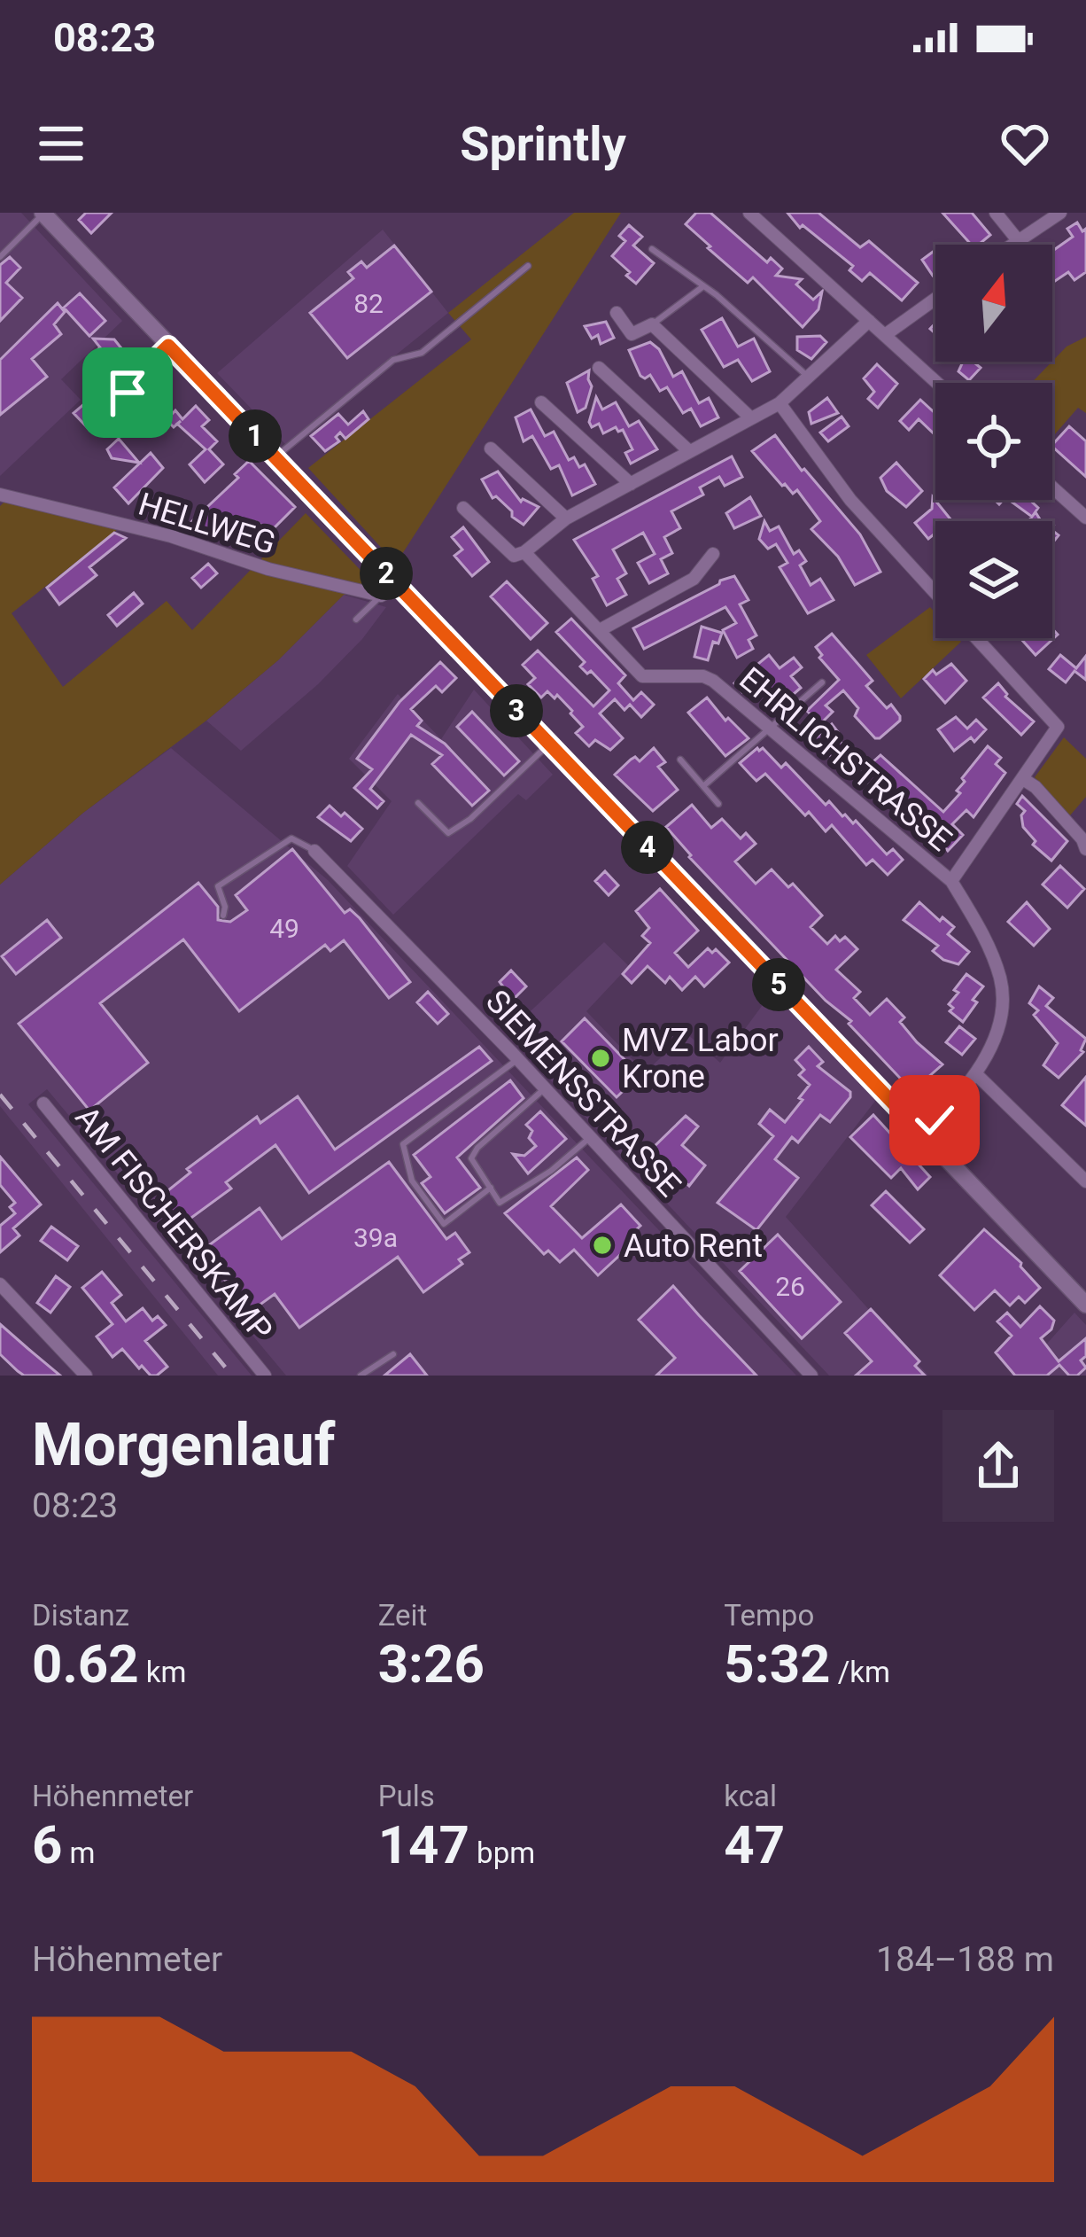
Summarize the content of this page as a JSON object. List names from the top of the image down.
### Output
{
  "streets": {
    "street": [
      "HELLWEG",
      "EHRLICHSTRASSE",
      "SIEMENSSTRASSE",
      "AM FISCHERSKAMP"
    ]
  },
  "places": ["MVZ Labor Krone", "Auto Rent"],
  "house_numbers": [
    "82",
    "49",
    "39a",
    "26"
  ],
  "north": "top",
  "page": {
    "status": "08:23",
    "header": "Sprintly",
    "pins": [
      "1",
      "2",
      "3",
      "4",
      "5"
    ],
    "heading": ["Morgenlauf", "08:23"],
    "stats": [
      ["Distanz", "0.62 km"],
      ["Zeit", "3:26"],
      ["Tempo", "5:32 /km"],
      ["Höhenmeter", "6 m"],
      ["Puls", "147 bpm"],
      ["kcal", "47"]
    ],
    "chart": ["Höhenmeter", "184–188 m"]
  }
}
